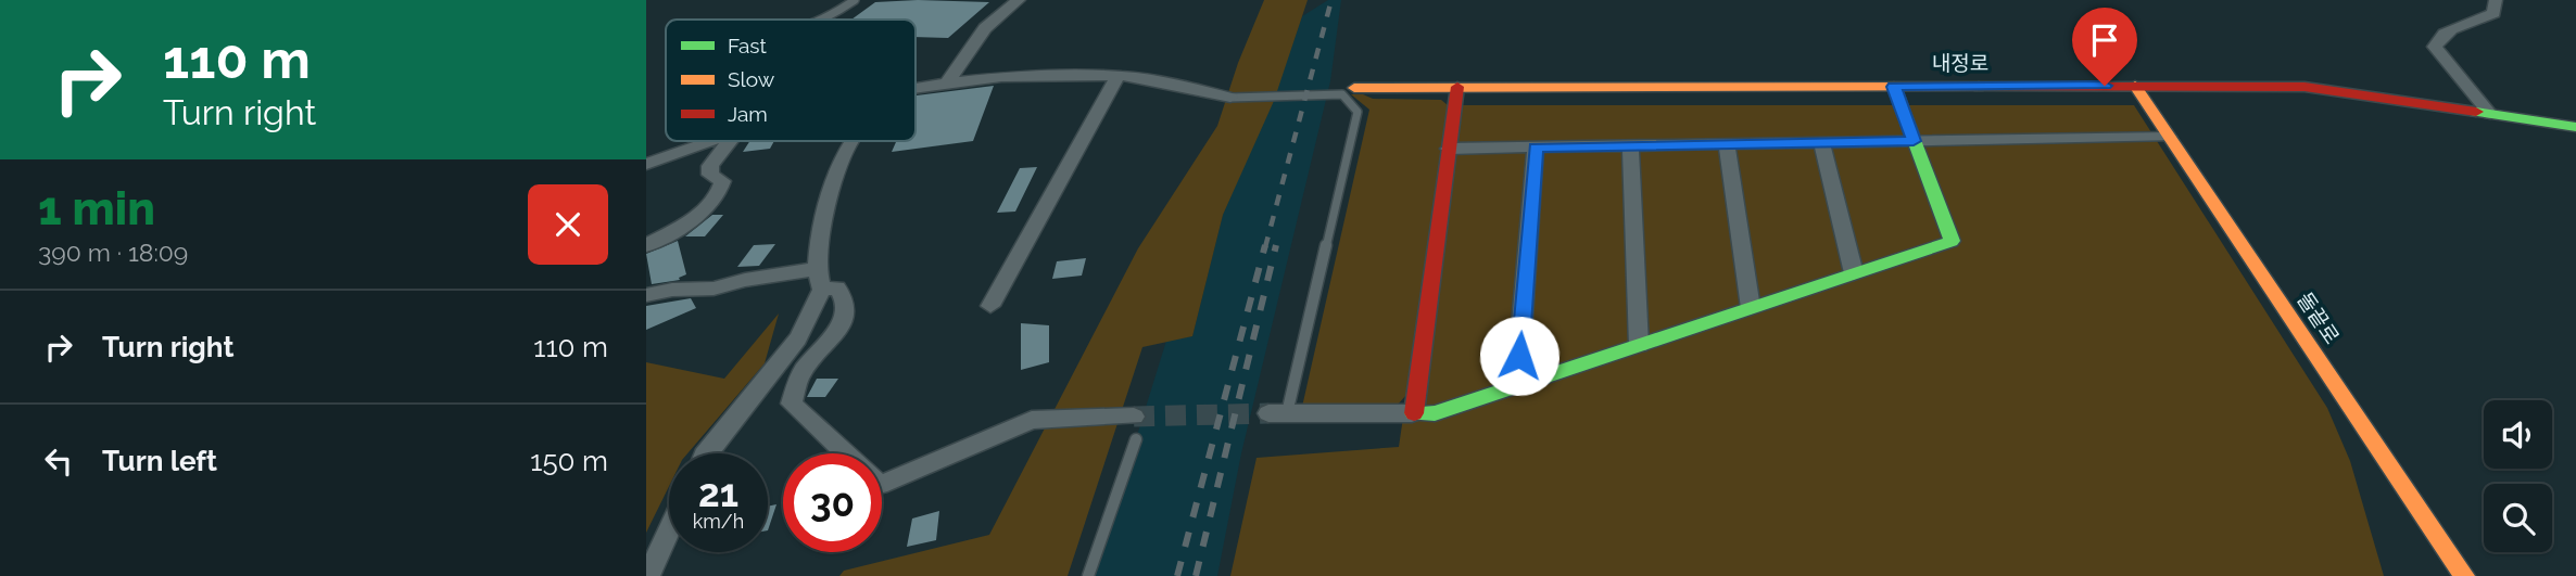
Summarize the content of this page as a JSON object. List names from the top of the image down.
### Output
{
  "streets": {
    "street": ["내정로", "돌끝로"]
  },
  "crossings": [
    ["내정로", "돌끝로"]
  ],
  "legend": ["Fast", "Slow", "Jam"],
  "page": {
    "turn": ["110 m", "Turn right"],
    "heading": ["1 min", "390 m · 18:09"],
    "list": [
      {
        "name": "Turn right",
        "value": "110 m"
      },
      {
        "name": "Turn left",
        "value": "150 m"
      }
    ],
    "speed": "21 km/h",
    "limit": "30"
  }
}
